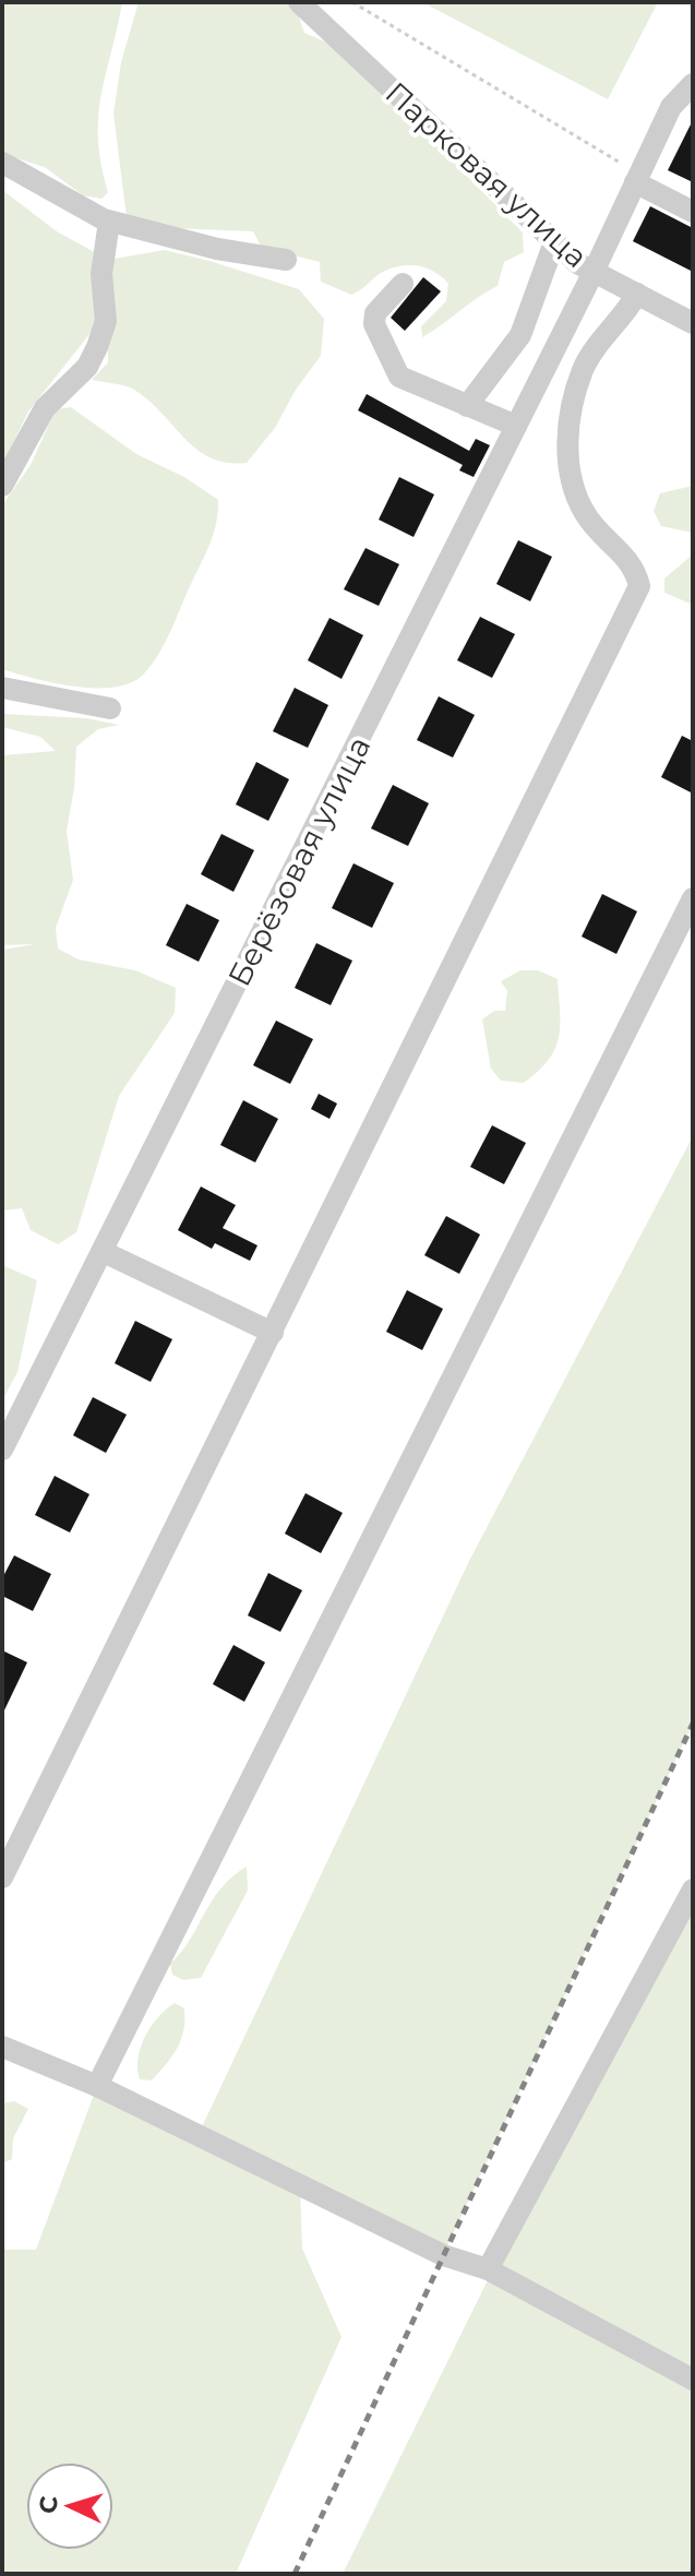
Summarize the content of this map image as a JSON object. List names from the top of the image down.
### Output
{
  "streets": {
    "street": ["Парковая улица", "Берёзовая улица"]
  },
  "crossings": [
    ["Парковая улица", "Берёзовая улица"]
  ],
  "north": "left"
}
